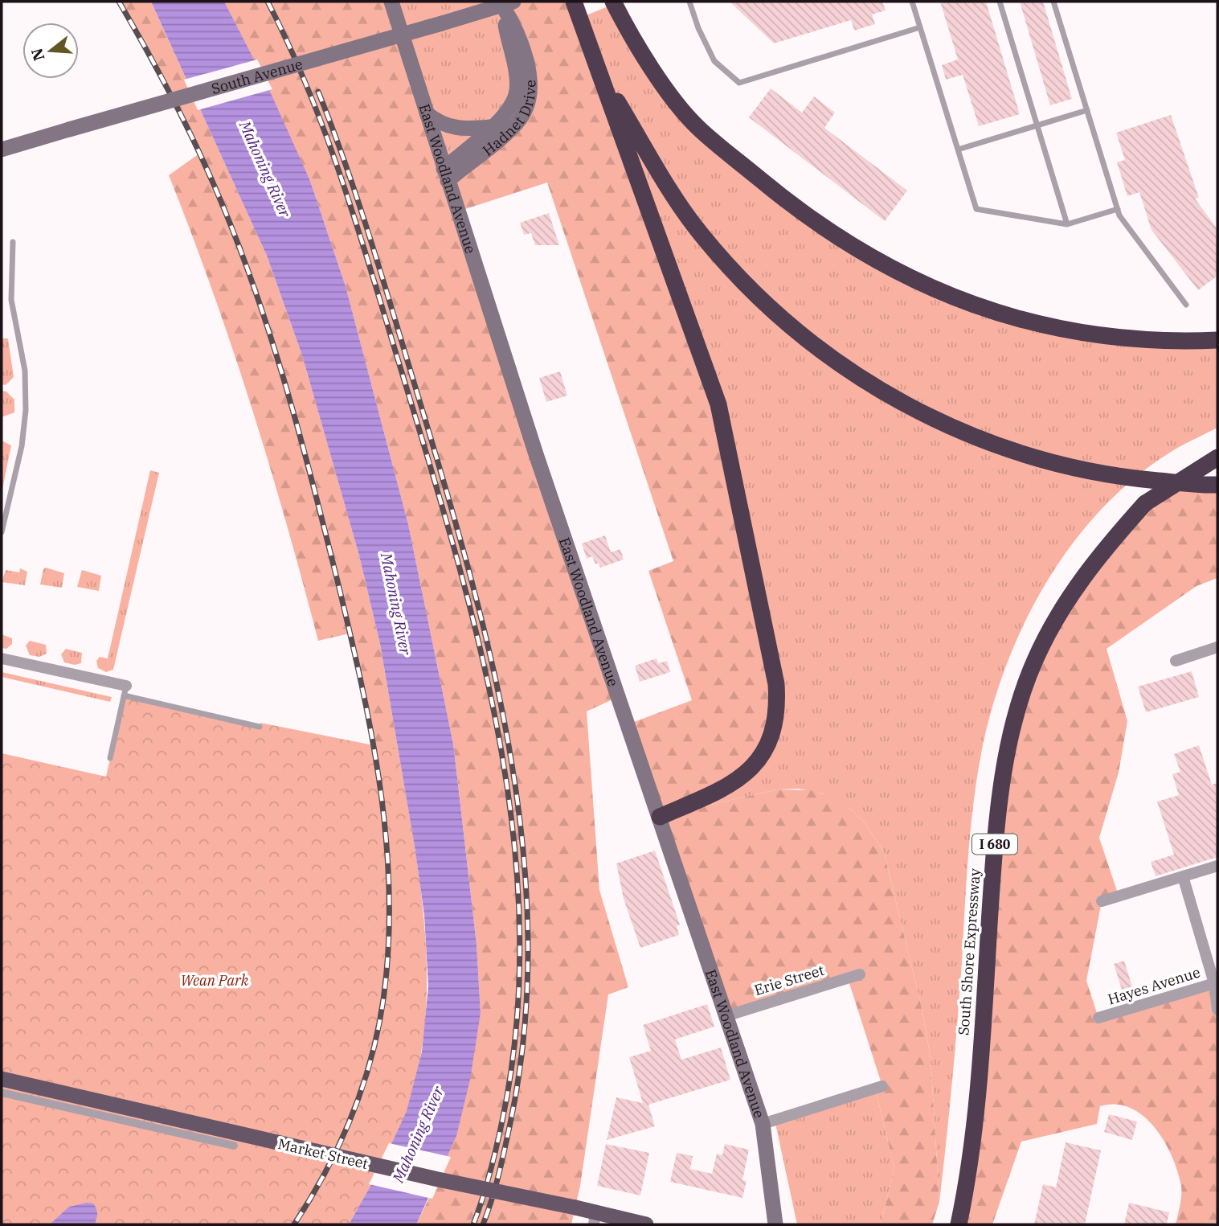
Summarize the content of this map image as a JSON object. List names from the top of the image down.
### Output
{
  "streets": {
    "highway": ["I 680", "South Shore Expressway"],
    "main road": [
      "South Avenue",
      "Hadnet Drive",
      "East Woodland Avenue",
      "Market Street"
    ],
    "street": ["Erie Street", "Hayes Avenue"]
  },
  "crossings": [
    ["South Avenue", "Hadnet Drive"],
    ["Hadnet Drive", "East Woodland Avenue"],
    ["East Woodland Avenue", "Erie Street"]
  ],
  "water": ["Mahoning River"],
  "parks": ["Wean Park"],
  "north": "left"
}
